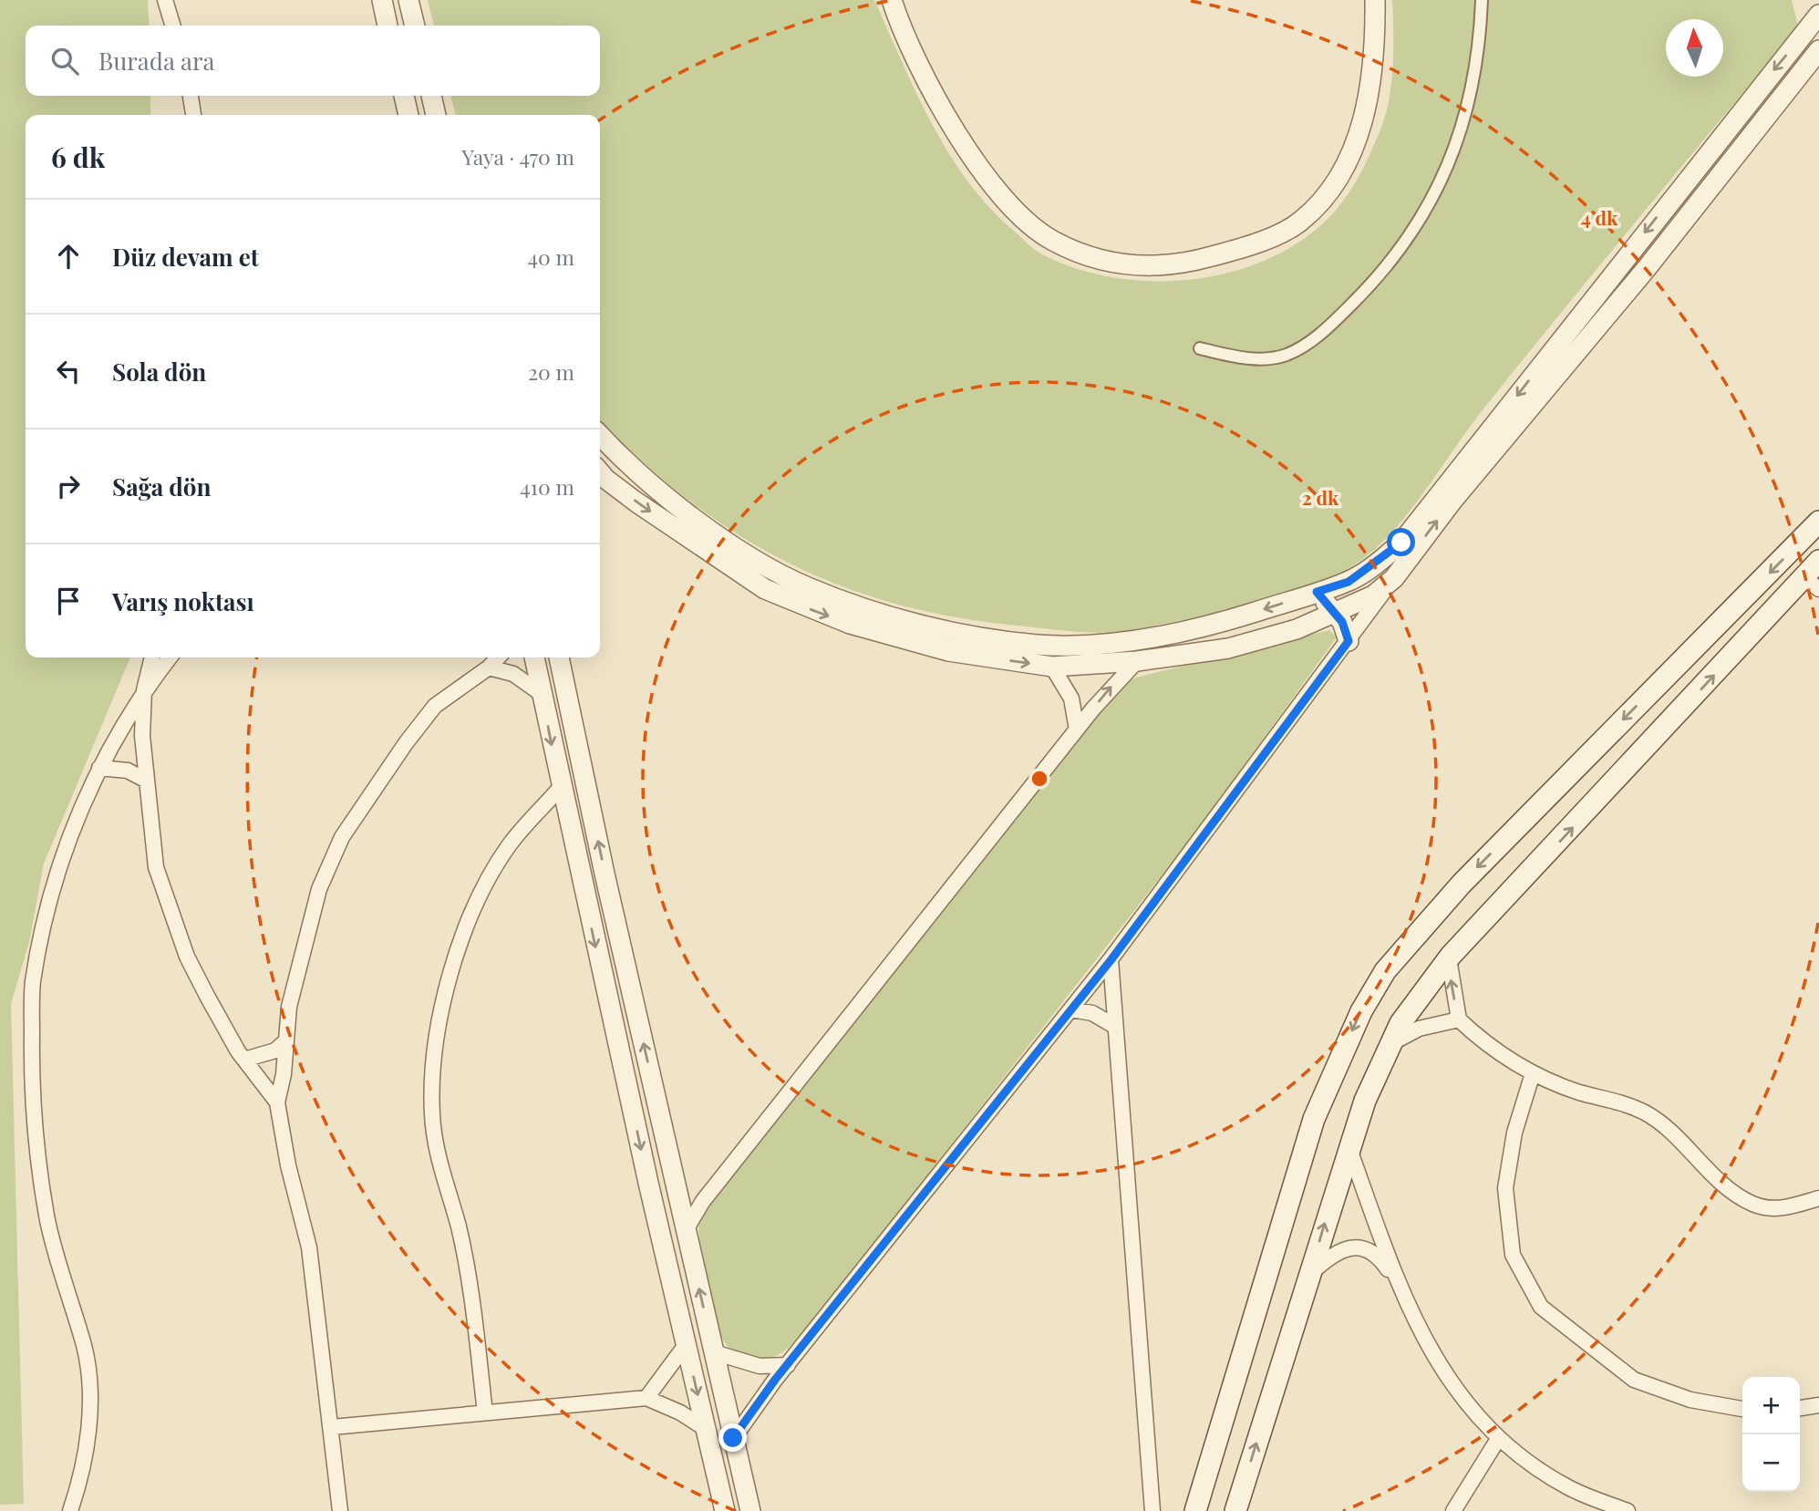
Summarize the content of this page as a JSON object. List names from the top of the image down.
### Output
{
  "north": "top",
  "page": {
    "search": "Burada ara",
    "heading": ["6 dk", "Yaya · 470 m"],
    "list": [
      ["Düz devam et", "40 m"],
      ["Sola dön", "20 m"],
      ["Sağa dön", "410 m"],
      "Varış noktası"
    ],
    "map_buttons": ["+", "−"]
  },
  "rings": ["4 dk", "2 dk"]
}
